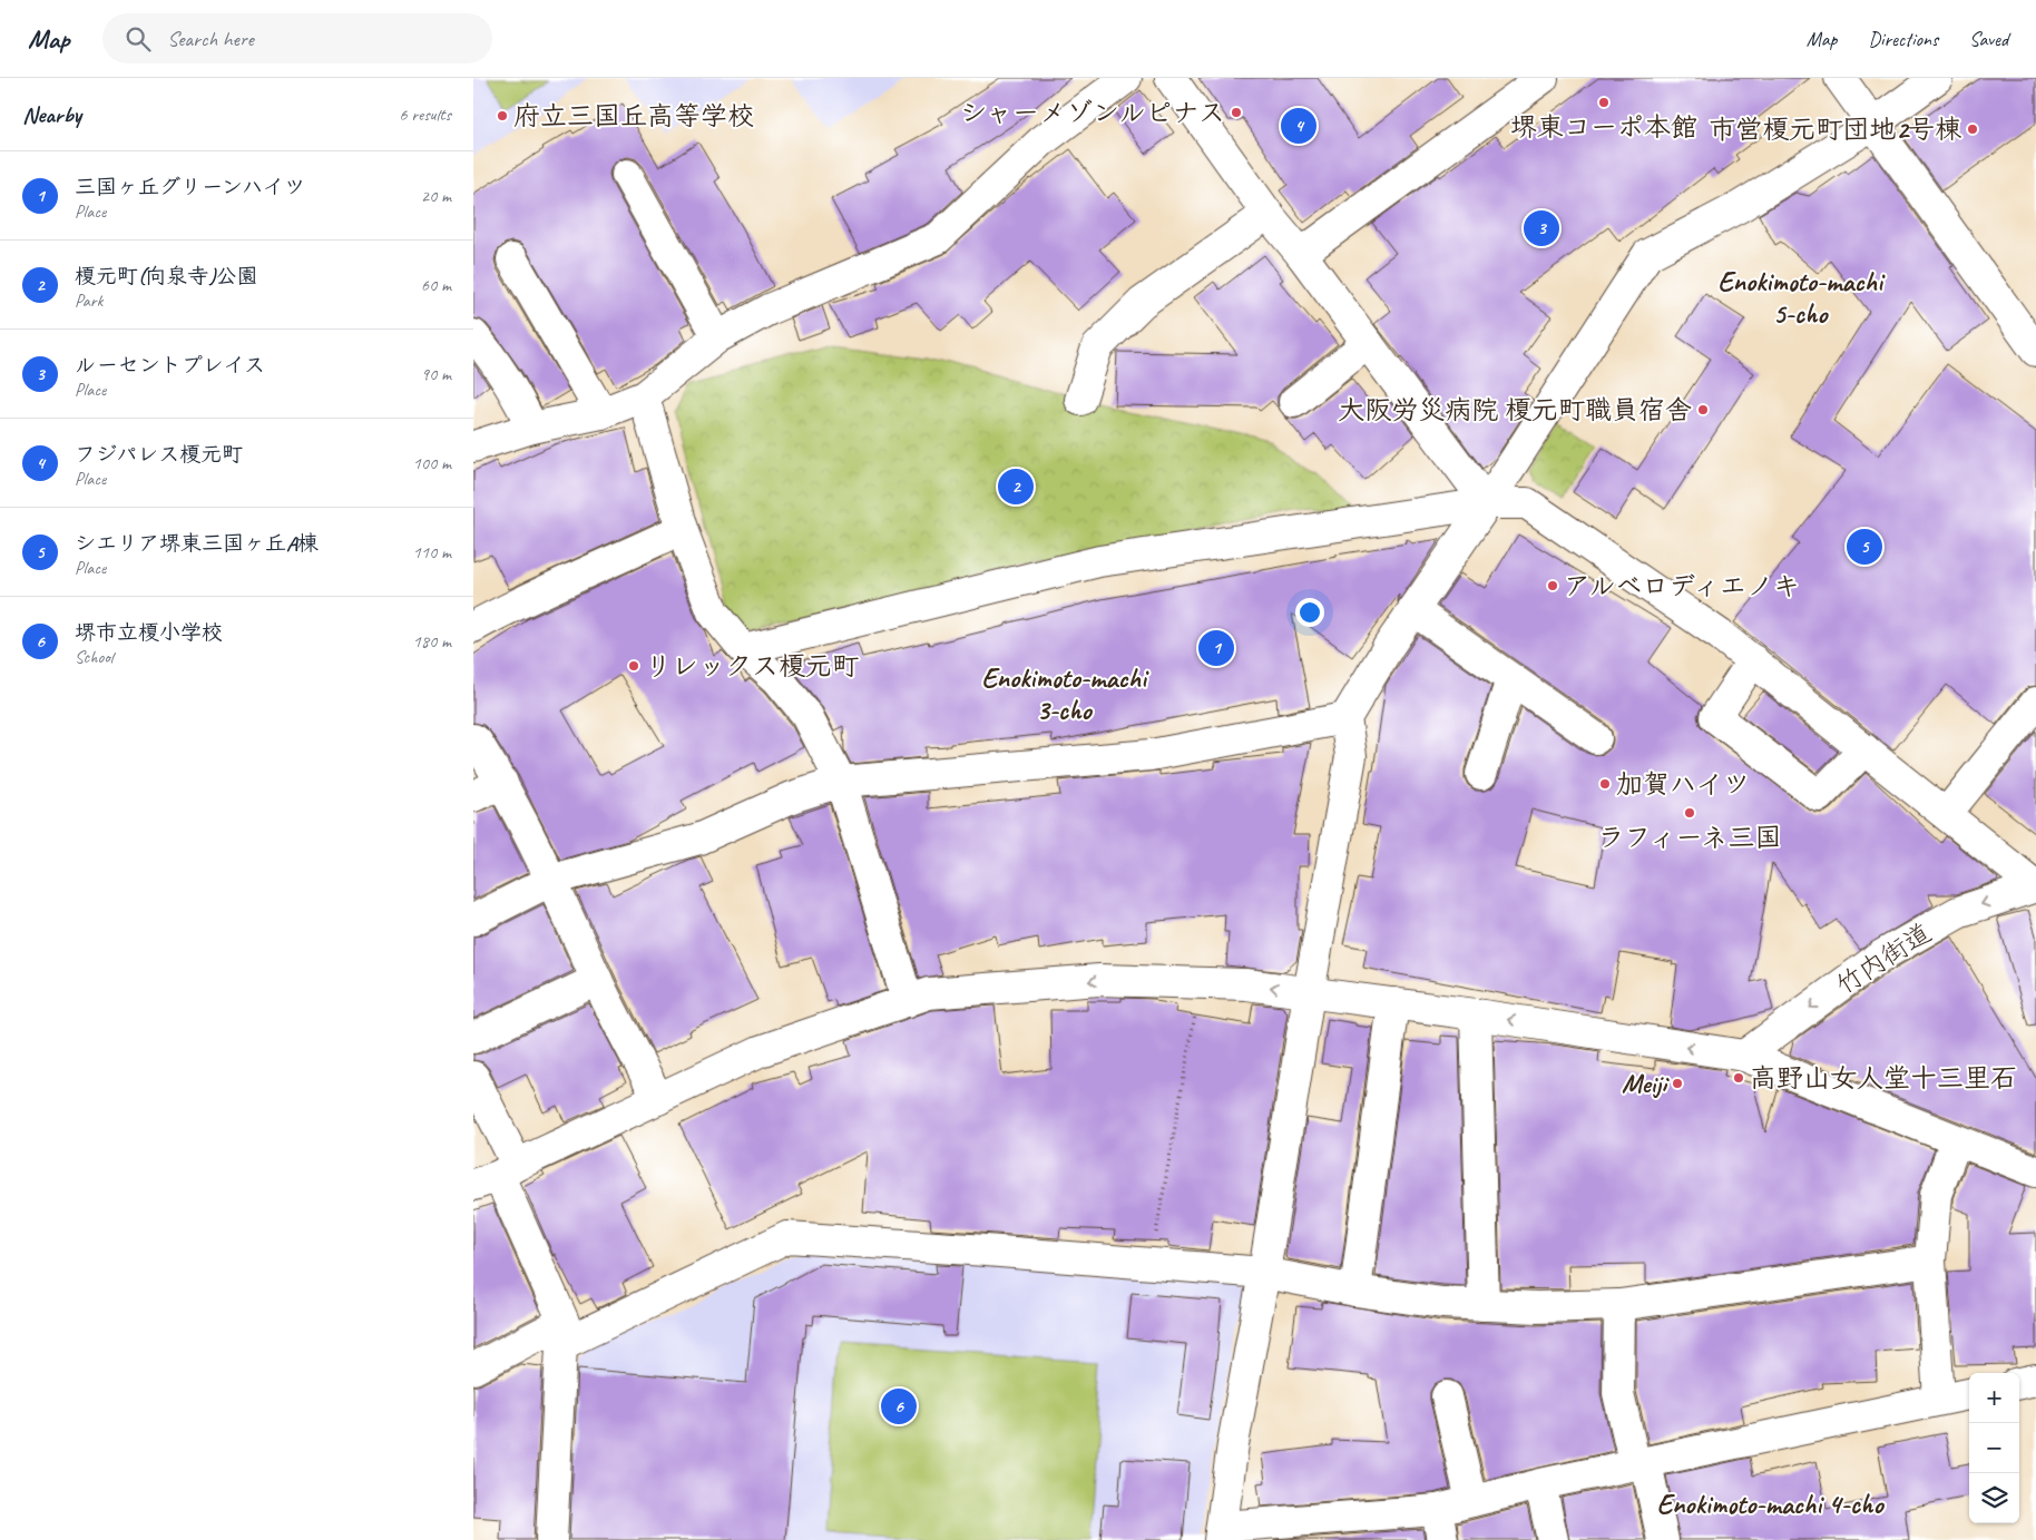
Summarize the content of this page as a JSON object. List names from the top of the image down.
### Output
{
  "streets": {
    "street": ["竹内街道"]
  },
  "districts": ["Enokimoto-machi 5-cho", "Enokimoto-machi 3-cho", "Enokimoto-machi 4-cho"],
  "places": [
    "堺東コーポ本館",
    "シャーメゾンルピナス",
    "府立三国丘高等学校",
    "市営榎元町団地2号棟",
    "大阪労災病院 榎元町職員宿舎",
    "アルベロディエノキ",
    "リレックス榎元町",
    "加賀ハイツ",
    "ラフィーネ三国",
    "高野山女人堂十三里石",
    "Meiji"
  ],
  "page": {
    "header": "Map",
    "search": "Search here",
    "nav": ["Map", "Directions", "Saved"],
    "heading": ["Nearby", "6 results"],
    "pins": [
      "4",
      "3",
      "2",
      "5",
      "1",
      "6"
    ],
    "list": [
      {
        "mark": "1",
        "name": "三国ヶ丘グリーンハイツ",
        "note": "Place",
        "value": "20 m"
      },
      {
        "mark": "2",
        "name": "榎元町(向泉寺)公園",
        "note": "Park",
        "value": "60 m"
      },
      {
        "mark": "3",
        "name": "ルーセントプレイス",
        "note": "Place",
        "value": "90 m"
      },
      {
        "mark": "4",
        "name": "フジパレス榎元町",
        "note": "Place",
        "value": "100 m"
      },
      {
        "mark": "5",
        "name": "シエリア堺東三国ヶ丘A棟",
        "note": "Place",
        "value": "110 m"
      },
      {
        "mark": "6",
        "name": "堺市立榎小学校",
        "note": "School",
        "value": "180 m"
      }
    ],
    "map_buttons": ["+", "−"]
  }
}
